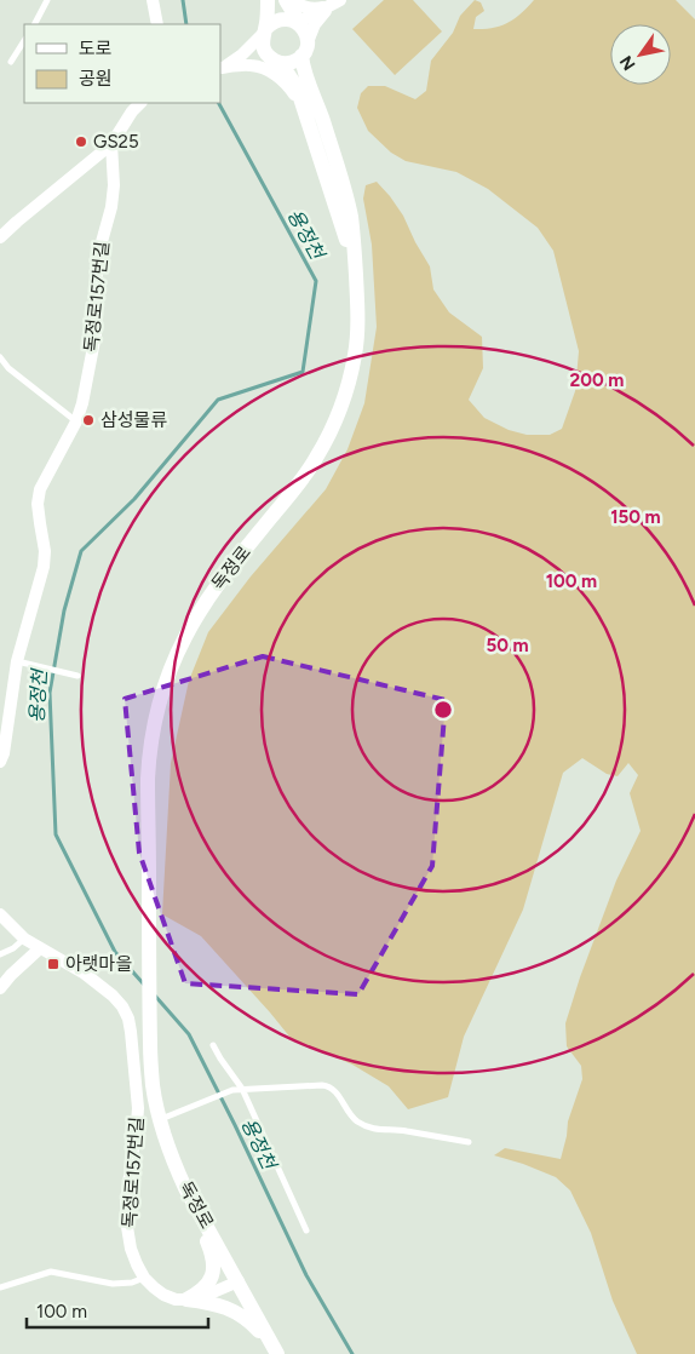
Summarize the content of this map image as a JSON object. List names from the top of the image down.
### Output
{
  "streets": {
    "street": ["독정로157번길", "독정로"]
  },
  "water": ["용정천"],
  "places": {
    "other": ["GS25", "삼성물류"],
    "transit": ["아랫마을"]
  },
  "legend": ["도로", "공원"],
  "scale_bar": "100 m",
  "north": "bottom left",
  "rings": [
    "200 m",
    "150 m",
    "100 m",
    "50 m"
  ]
}
